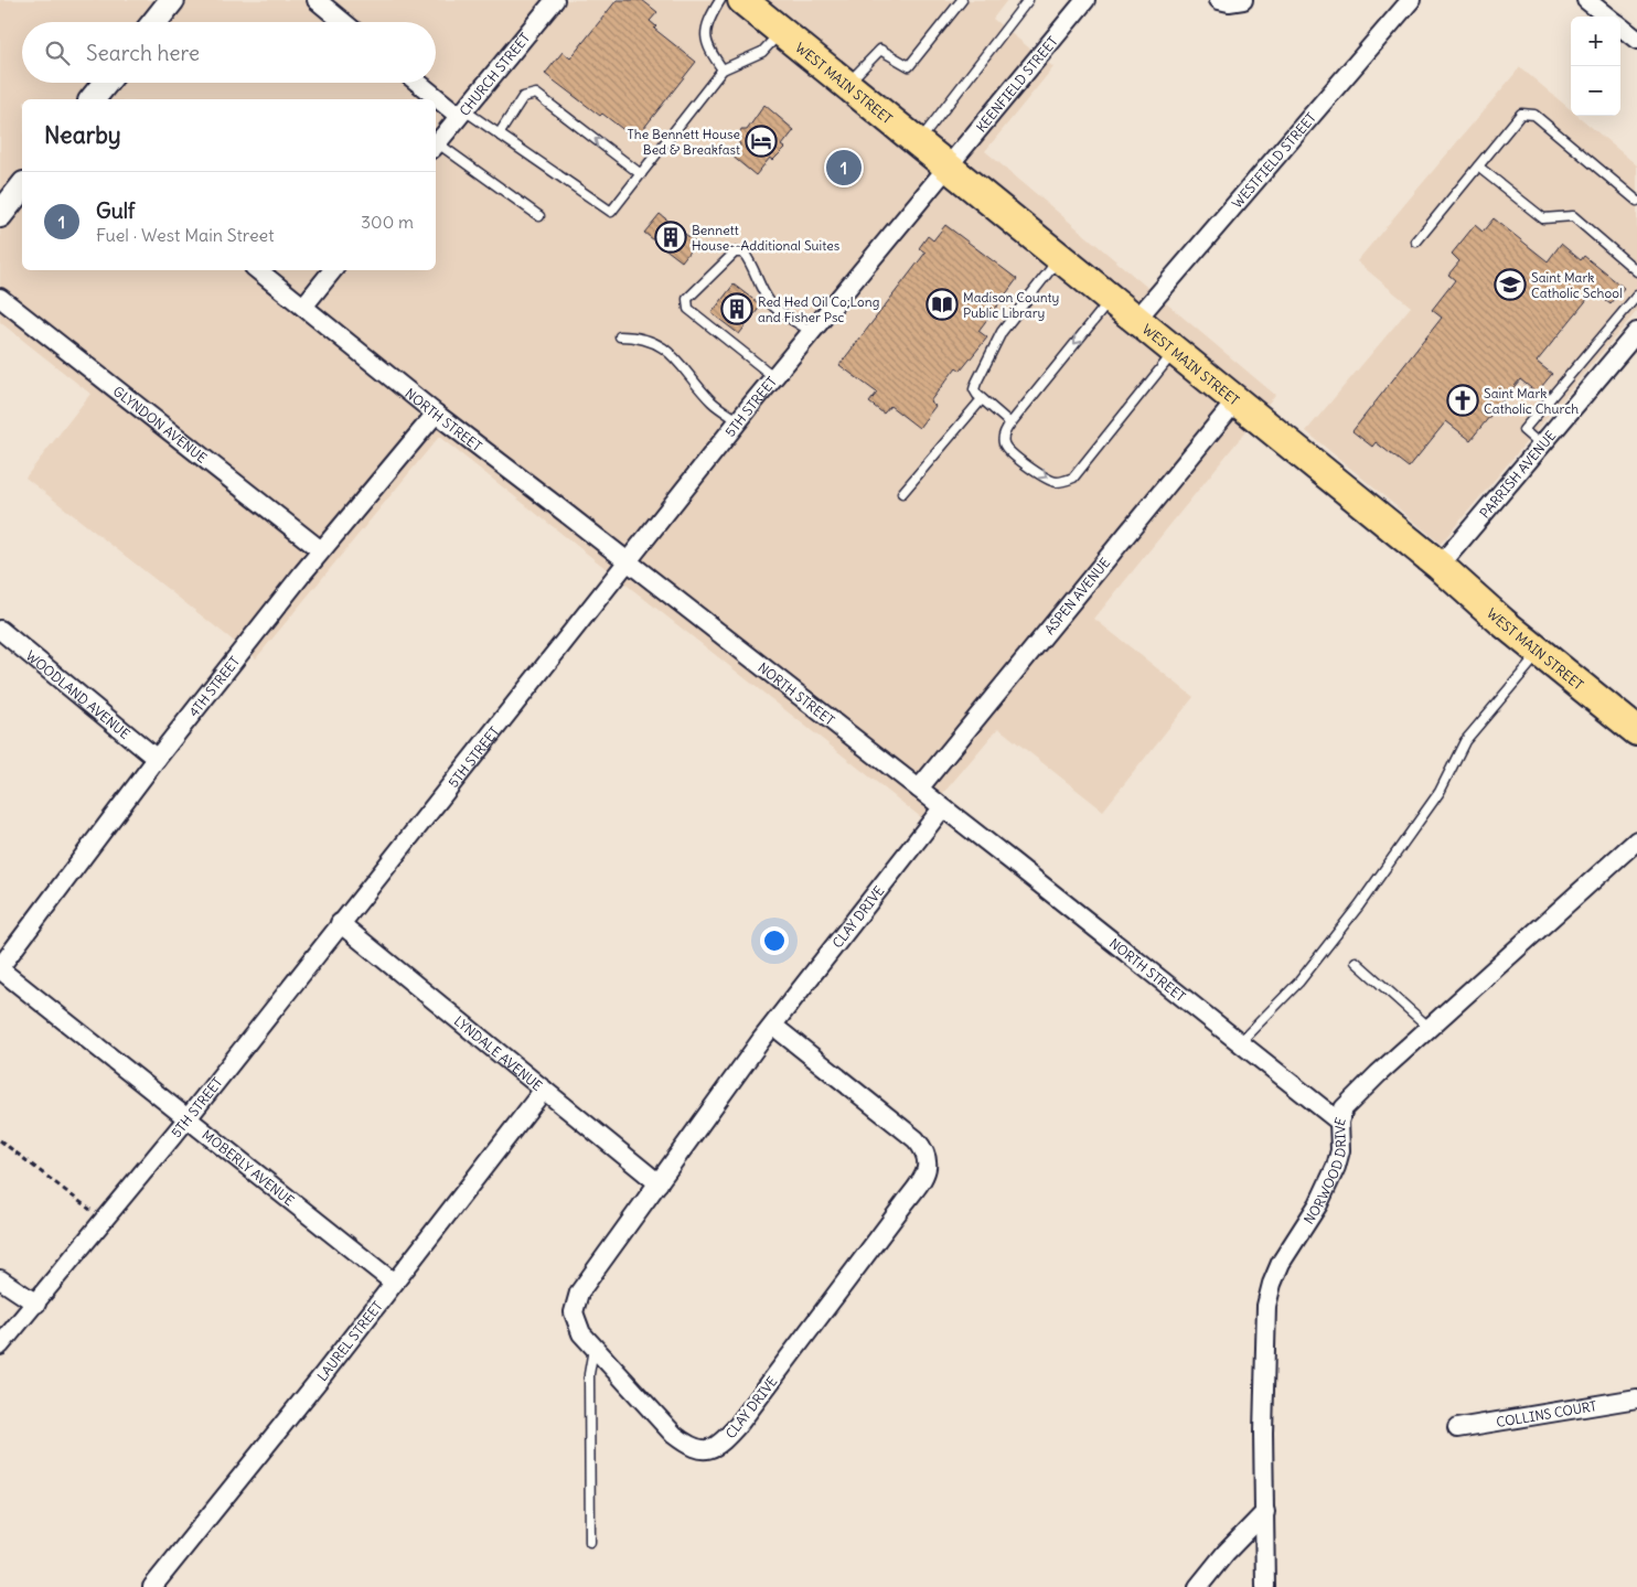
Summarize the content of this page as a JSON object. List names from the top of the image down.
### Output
{
  "streets": {
    "main road": ["WEST MAIN STREET"],
    "street": [
      "CHURCH STREET",
      "KEENFIELD STREET",
      "WESTFIELD STREET",
      "5TH STREET",
      "NORTH STREET",
      "GLYNDON AVENUE",
      "PARRISH AVENUE",
      "ASPEN AVENUE",
      "4TH STREET",
      "WOODLAND AVENUE",
      "CLAY DRIVE",
      "LYNDALE AVENUE",
      "MOBERLY AVENUE",
      "NORWOOD DRIVE",
      "LAUREL STREET",
      "COLLINS COURT"
    ]
  },
  "crossings": [
    ["WEST MAIN STREET", "KEENFIELD STREET"],
    ["WEST MAIN STREET", "WESTFIELD STREET"],
    ["WEST MAIN STREET", "5TH STREET"],
    ["WEST MAIN STREET", "PARRISH AVENUE"],
    ["WEST MAIN STREET", "ASPEN AVENUE"],
    ["KEENFIELD STREET", "5TH STREET"],
    ["5TH STREET", "NORTH STREET"],
    ["5TH STREET", "LYNDALE AVENUE"],
    ["5TH STREET", "MOBERLY AVENUE"],
    ["NORTH STREET", "ASPEN AVENUE"],
    ["NORTH STREET", "4TH STREET"],
    ["NORTH STREET", "CLAY DRIVE"],
    ["NORTH STREET", "NORWOOD DRIVE"],
    ["GLYNDON AVENUE", "4TH STREET"],
    ["4TH STREET", "WOODLAND AVENUE"],
    ["4TH STREET", "MOBERLY AVENUE"],
    ["CLAY DRIVE", "LYNDALE AVENUE"],
    ["LYNDALE AVENUE", "LAUREL STREET"],
    ["MOBERLY AVENUE", "LAUREL STREET"]
  ],
  "places": {
    "hotel": ["The Bennett House Bed & Breakfast"],
    "building": ["Bennett House--Additional Suites", "Red Hed Oil Co;Long and Fisher Psc"],
    "school or university": ["Saint Mark Catholic School"],
    "library": ["Madison County Public Library"],
    "church": ["Saint Mark Catholic Church"]
  },
  "page": {
    "map_buttons": ["+", "−"],
    "search": "Search here",
    "heading": "Nearby",
    "pins": "1",
    "list": [
      {
        "mark": "1",
        "name": "Gulf",
        "note": "Fuel · West Main Street",
        "value": "300 m"
      }
    ]
  }
}
